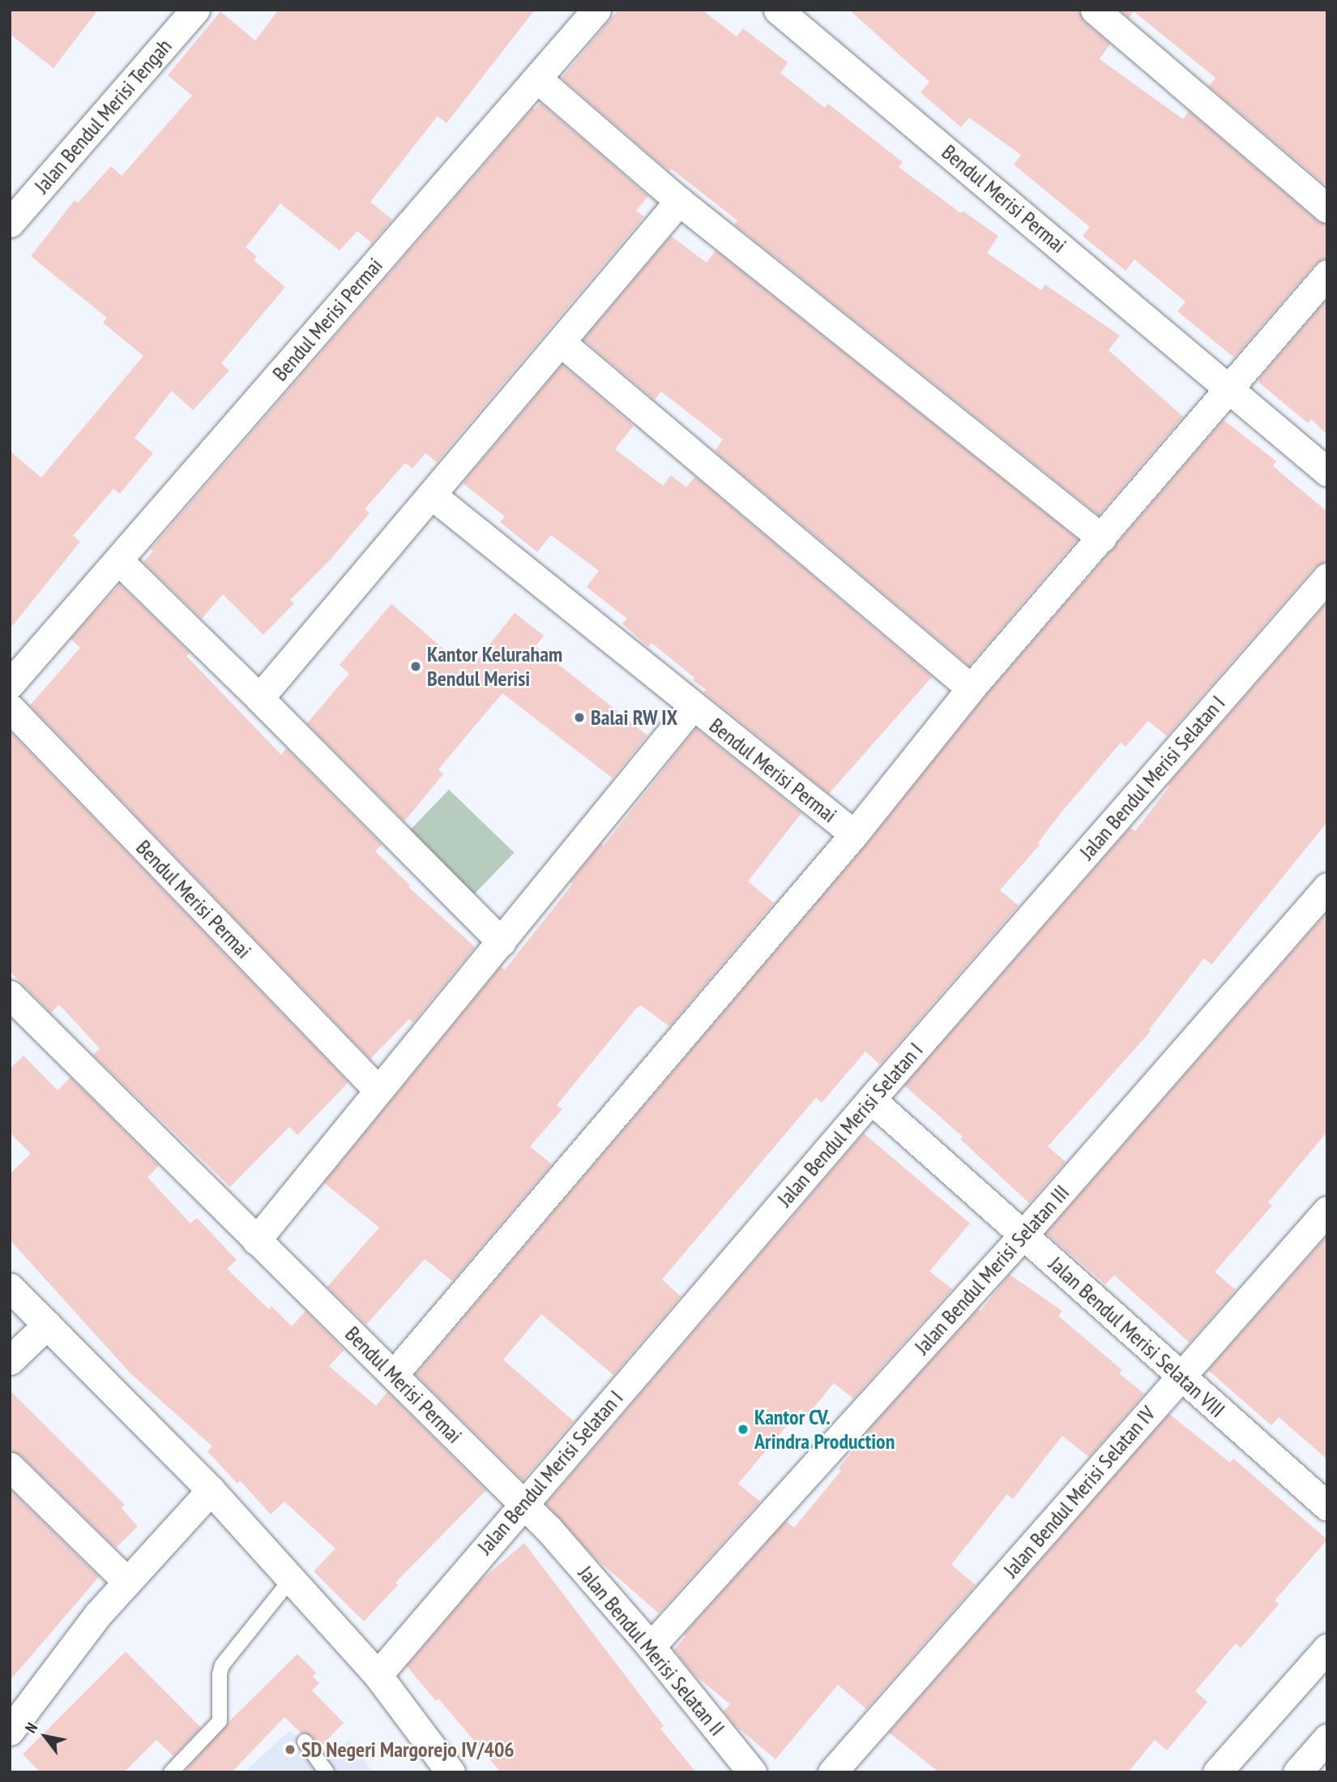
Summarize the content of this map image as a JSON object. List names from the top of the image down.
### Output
{
  "streets": {
    "street": [
      "Jalan Bendul Merisi Tengah",
      "Bendul Merisi Permai",
      "Jalan Bendul Merisi Selatan I",
      "Jalan Bendul Merisi Selatan III",
      "Jalan Bendul Merisi Selatan VIII",
      "Jalan Bendul Merisi Selatan IV",
      "Jalan Bendul Merisi Selatan II"
    ]
  },
  "crossings": [
    ["Bendul Merisi Permai", "Jalan Bendul Merisi Selatan I"],
    ["Bendul Merisi Permai", "Jalan Bendul Merisi Selatan II"],
    ["Jalan Bendul Merisi Selatan I", "Jalan Bendul Merisi Selatan VIII"],
    ["Jalan Bendul Merisi Selatan III", "Jalan Bendul Merisi Selatan VIII"],
    ["Jalan Bendul Merisi Selatan III", "Jalan Bendul Merisi Selatan II"],
    ["Jalan Bendul Merisi Selatan VIII", "Jalan Bendul Merisi Selatan IV"]
  ],
  "places": [
    "Kantor Keluraham Bendul Merisi",
    "Balai RW IX",
    "Kantor CV. Arindra Production",
    "SD Negeri Margorejo IV/406"
  ],
  "north": "top left"
}
